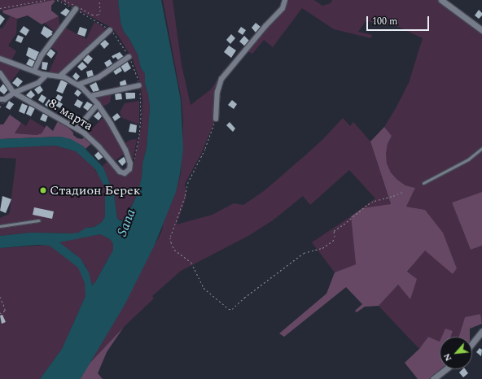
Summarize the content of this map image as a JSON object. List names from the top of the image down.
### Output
{
  "streets": {
    "street": ["8. марта"]
  },
  "water": ["Sana"],
  "places": ["Стадион Берек"],
  "scale_bar": "100 m",
  "north": "bottom left"
}
